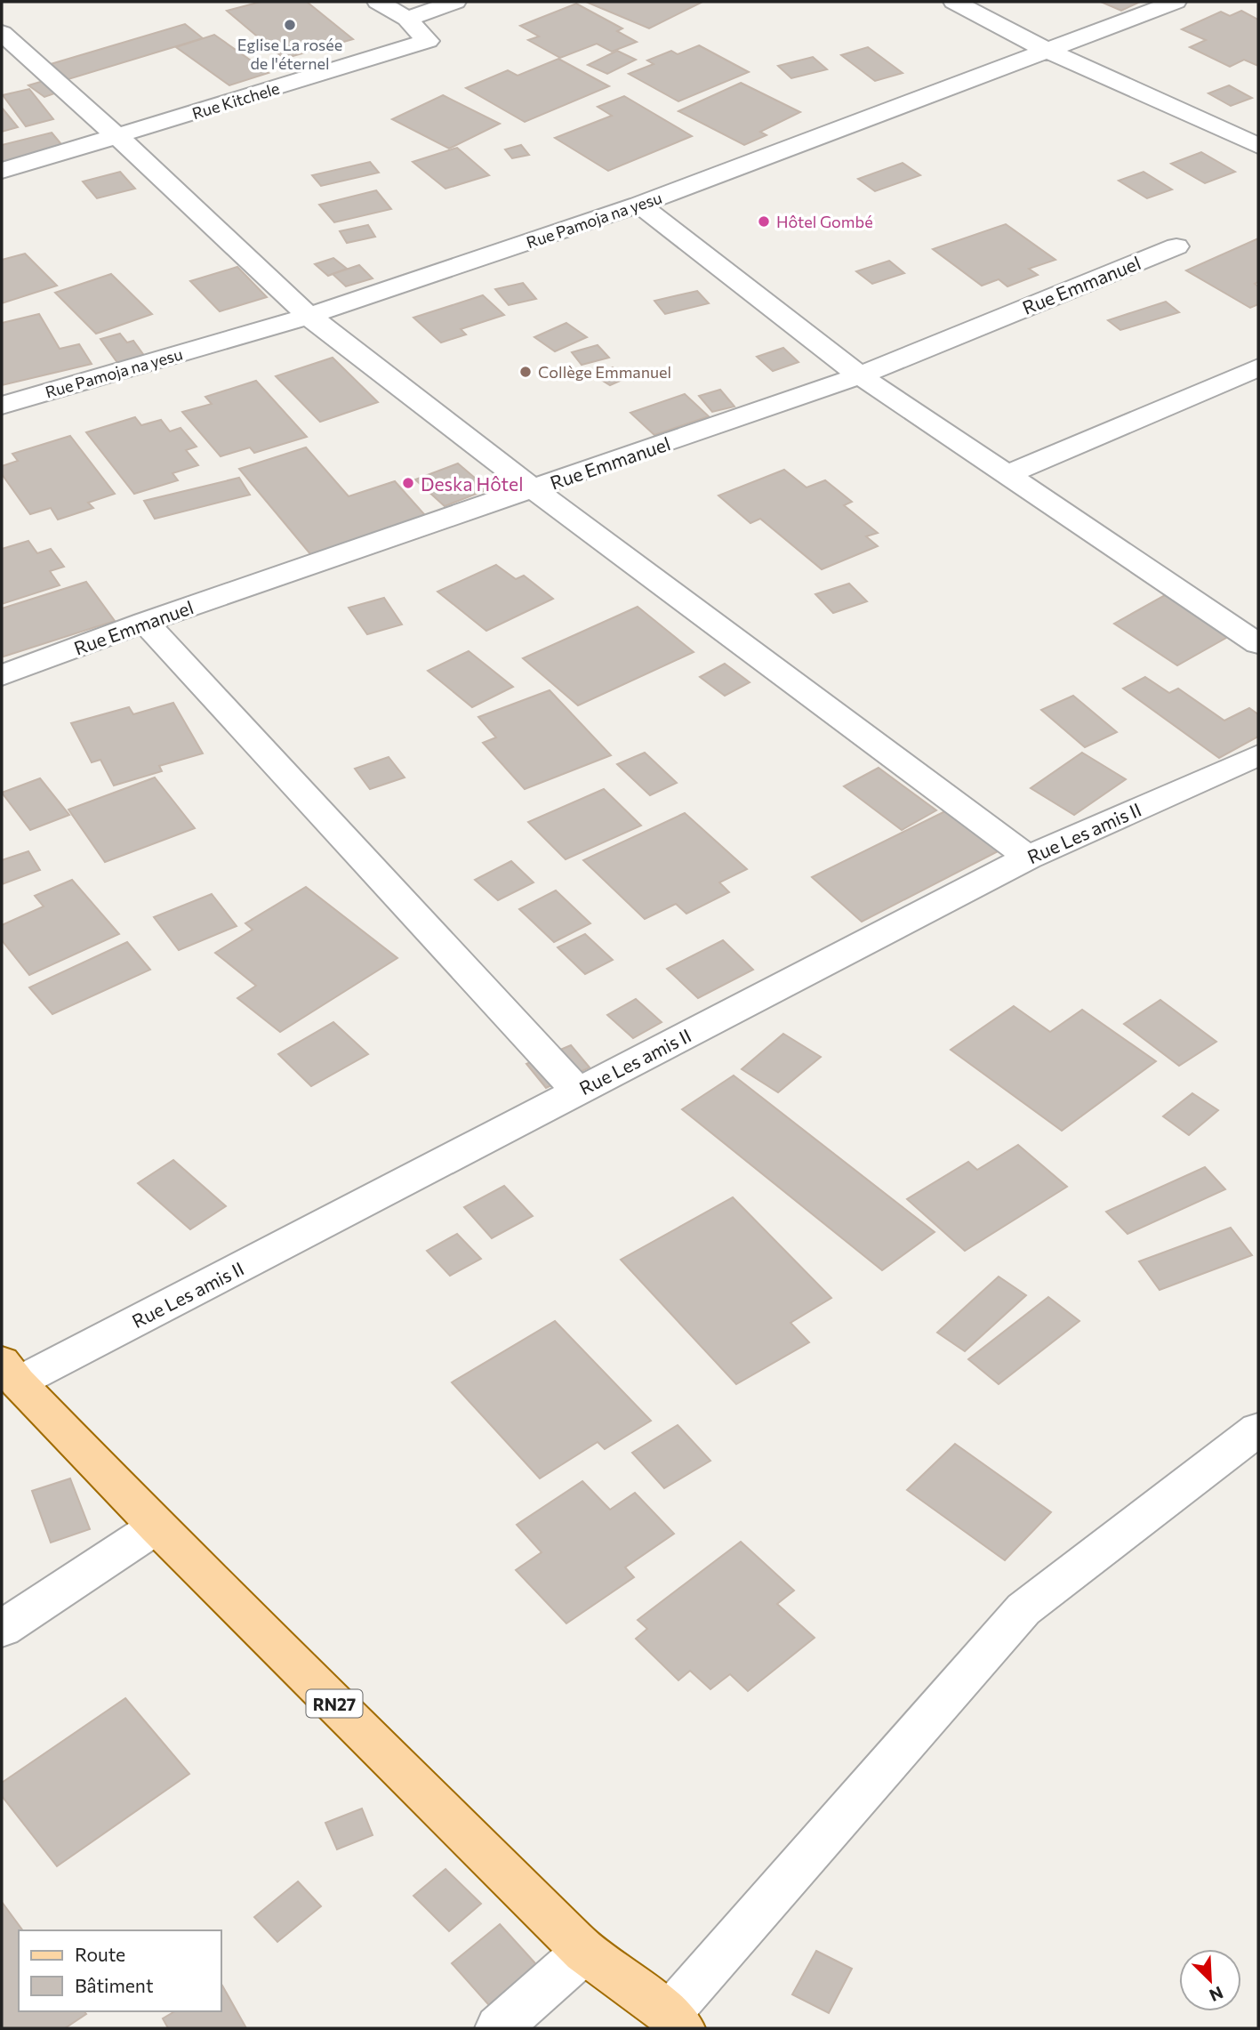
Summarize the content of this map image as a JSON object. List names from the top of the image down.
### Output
{
  "streets": {
    "main road": ["RN27"],
    "street": [
      "Rue Kitchele",
      "Rue Pamoja na yesu",
      "Rue Emmanuel",
      "Rue Les amis II"
    ]
  },
  "crossings": [
    ["Rue Les amis II", "RN27"]
  ],
  "places": [
    "Eglise La rosée de l'éternel",
    "Hôtel Gombé",
    "Collège Emmanuel",
    "Deska Hôtel"
  ],
  "legend": ["Route", "Bâtiment"],
  "north": "bottom right"
}
